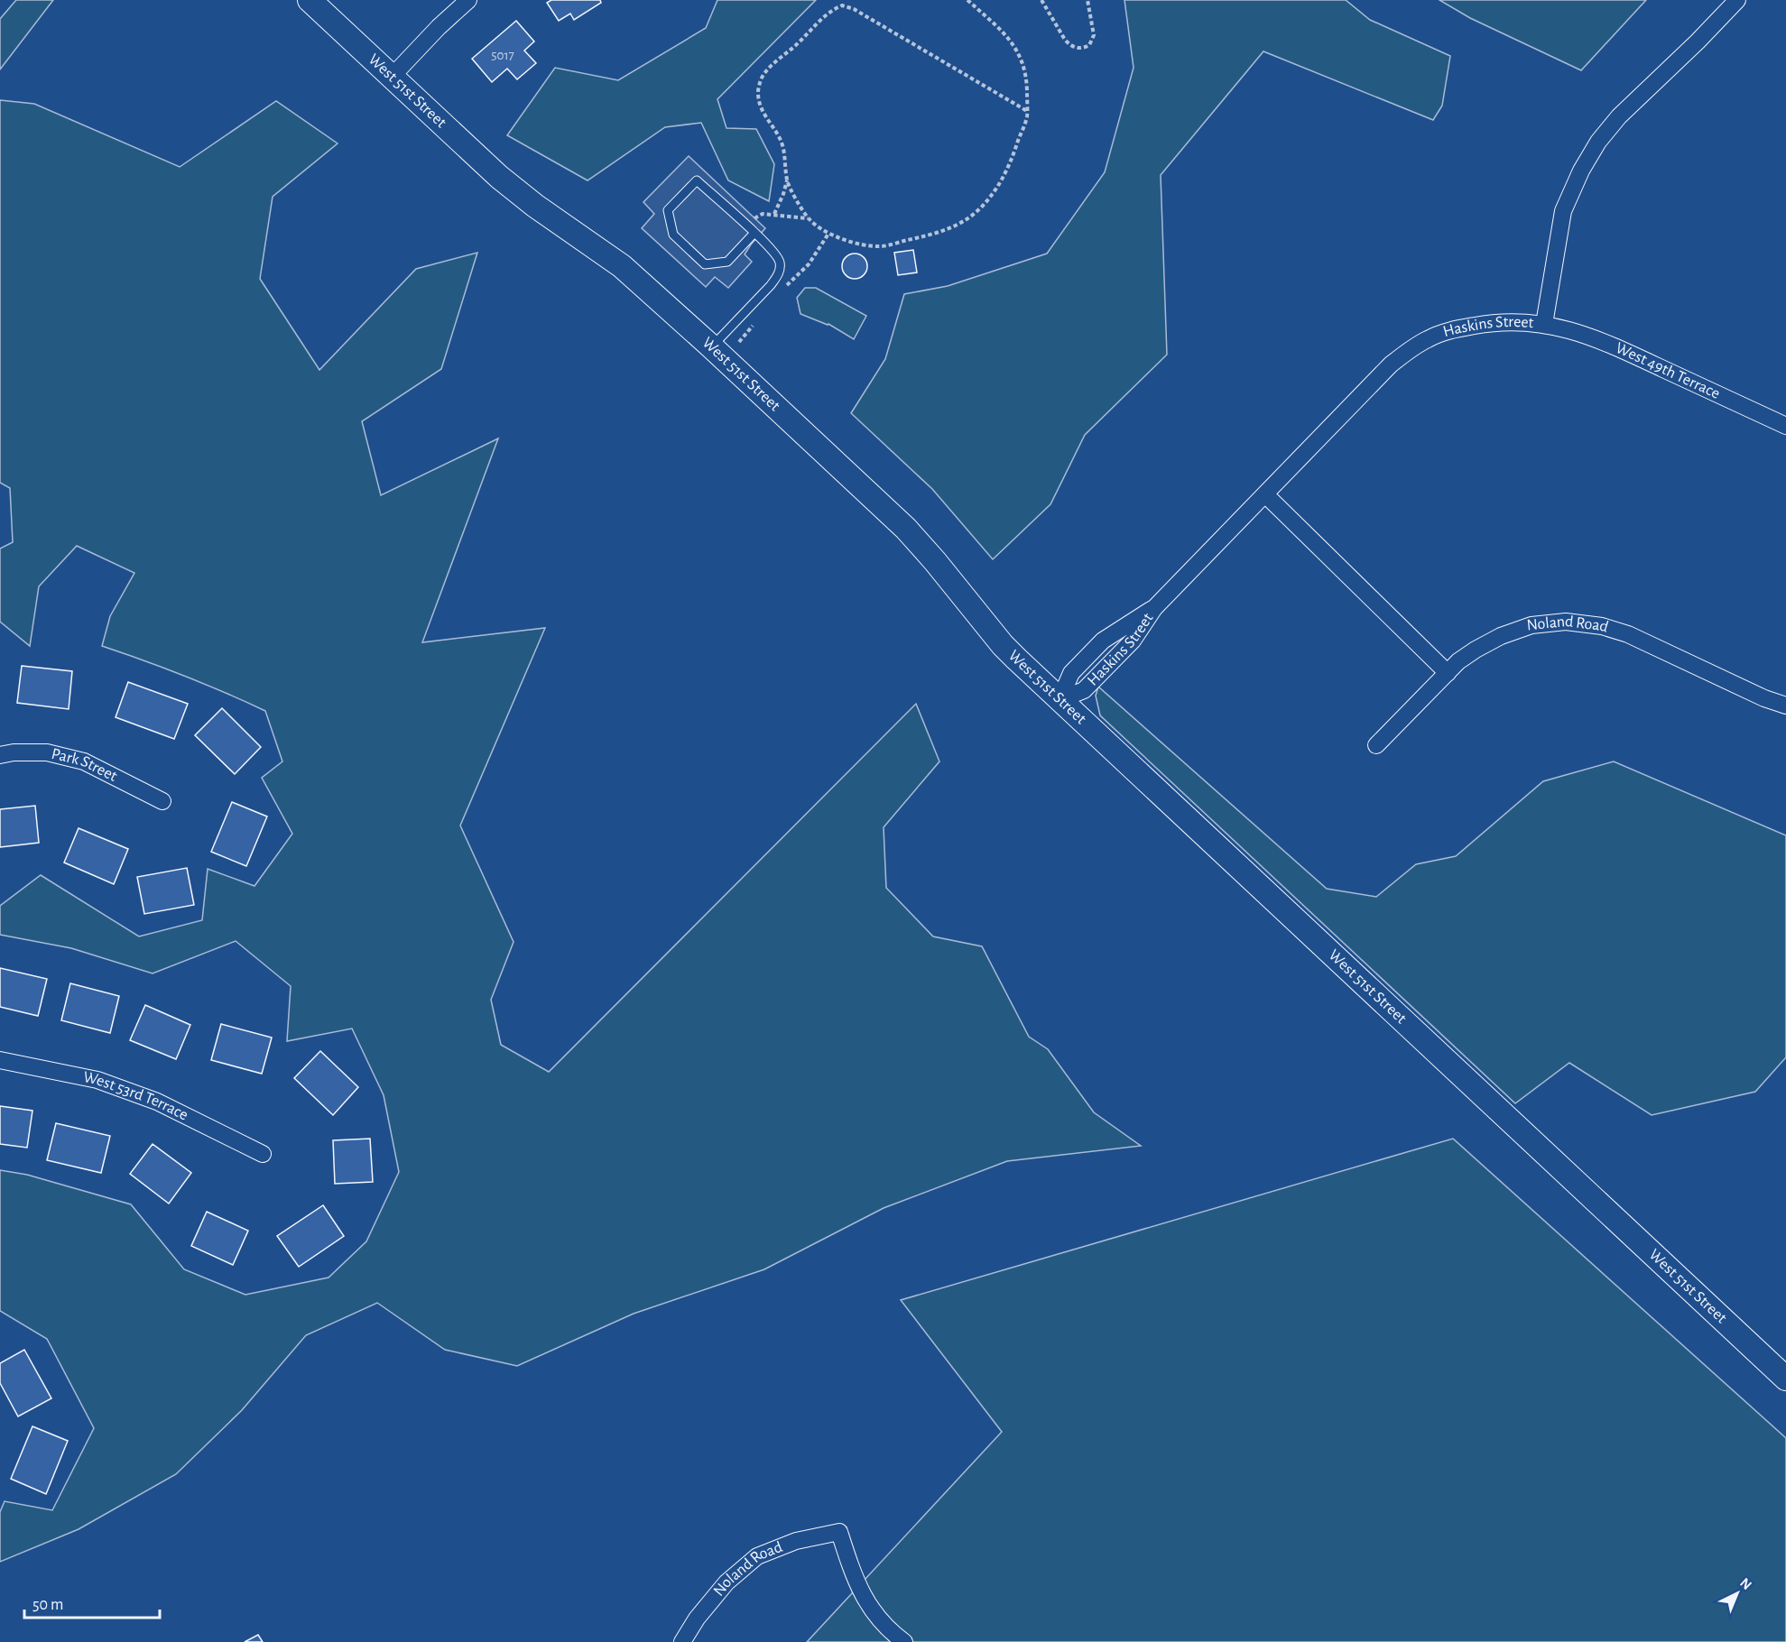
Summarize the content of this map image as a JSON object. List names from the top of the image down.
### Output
{
  "streets": {
    "street": [
      "West 51st Street",
      "Haskins Street",
      "West 49th Terrace",
      "Noland Road",
      "Park Street",
      "West 53rd Terrace"
    ]
  },
  "crossings": [
    ["West 51st Street", "Haskins Street"],
    ["Haskins Street", "West 49th Terrace"]
  ],
  "house_numbers": ["5017"],
  "scale_bar": "50 m",
  "north": "top right"
}
